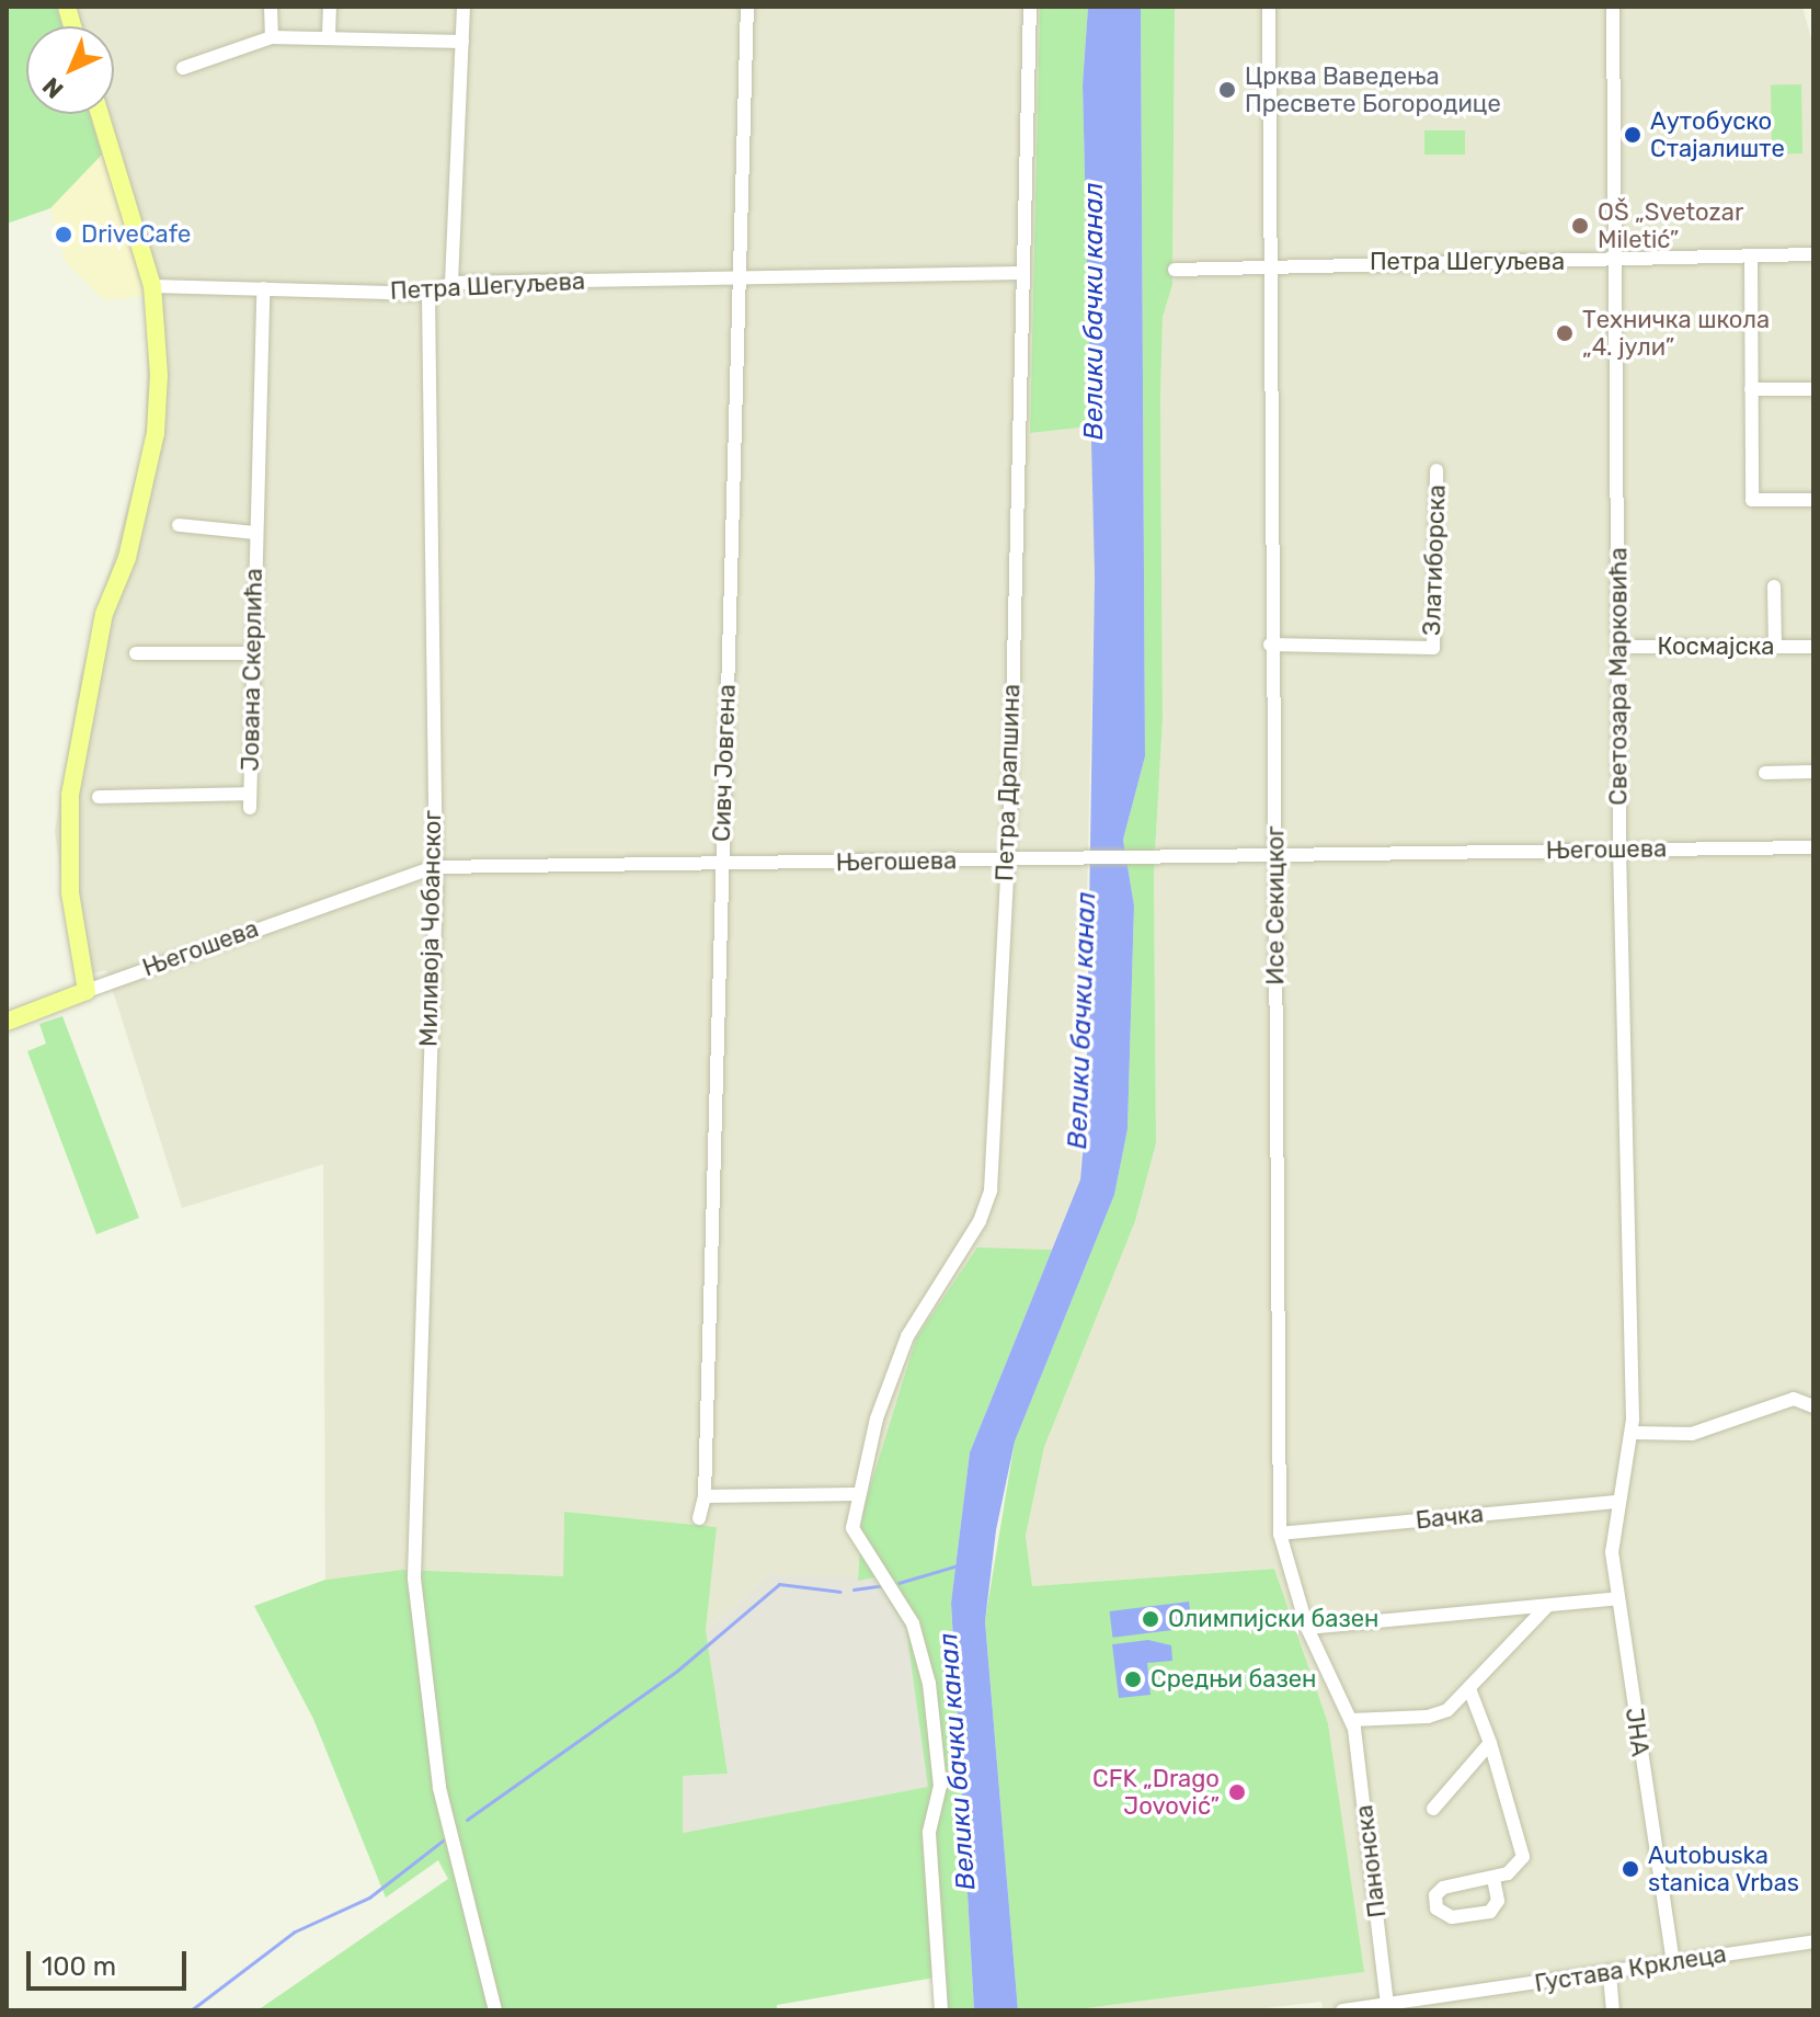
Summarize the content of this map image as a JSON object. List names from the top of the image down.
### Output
{
  "streets": {
    "main road": ["Његошева"],
    "street": [
      "Петра Шегуљева",
      "Златиборска",
      "Космајска",
      "Јована Скерлића",
      "Светозара Марковића",
      "Сивч Јовгена",
      "Петра Драпшина",
      "Исе Секицког",
      "Миливоја Чобанског",
      "Бачка",
      "ЈНА",
      "Панонска",
      "Густава Крклеца"
    ]
  },
  "crossings": [
    ["Петра Шегуљева", "Јована Скерлића"],
    ["Петра Шегуљева", "Светозара Марковића"],
    ["Петра Шегуљева", "Сивч Јовгена"],
    ["Петра Шегуљева", "Петра Драпшина"],
    ["Петра Шегуљева", "Исе Секицког"],
    ["Петра Шегуљева", "Миливоја Чобанског"],
    ["Златиборска", "Исе Секицког"],
    ["Космајска", "Светозара Марковића"],
    ["Светозара Марковића", "Његошева"],
    ["Светозара Марковића", "Бачка"],
    ["Светозара Марковића", "ЈНА"],
    ["Сивч Јовгена", "Његошева"],
    ["Петра Драпшина", "Његошева"],
    ["Његошева", "Исе Секицког"],
    ["Његошева", "Миливоја Чобанског"],
    ["Исе Секицког", "Бачка"],
    ["Исе Секицког", "Панонска"],
    ["Бачка", "ЈНА"],
    ["Бачка", "Панонска"],
    ["ЈНА", "Густава Крклеца"],
    ["Панонска", "Густава Крклеца"]
  ],
  "water": ["Велики бачки канал"],
  "places": [
    "Црква Ваведења Пресвете Богородице",
    "Аутобуско Стајалиште",
    "OŠ „Svetozar Miletić”",
    "DriveCafe",
    "Техничка школа „4. јули”",
    "Олимпијски базен",
    "Средњи базен",
    "CFK „Drago Jovović”",
    "Autobuska stanica Vrbas"
  ],
  "scale_bar": "100 m",
  "north": "bottom left"
}
